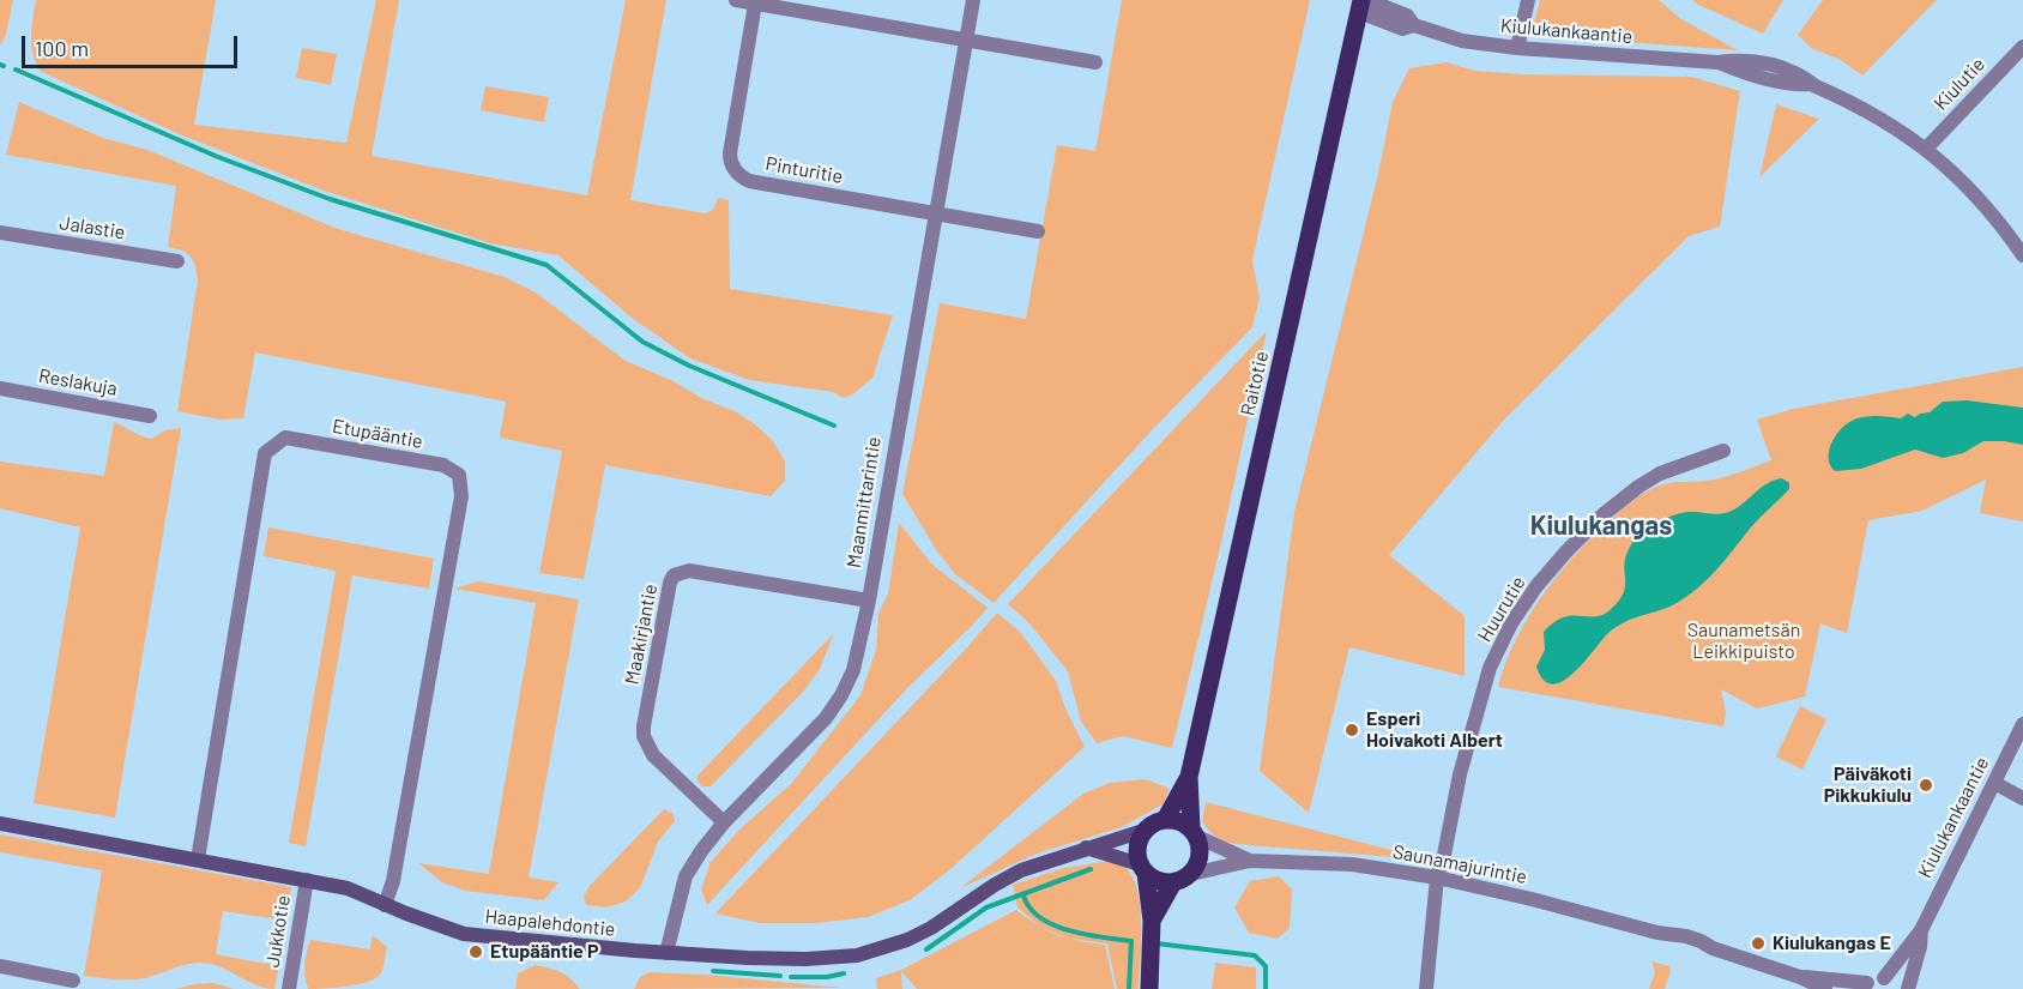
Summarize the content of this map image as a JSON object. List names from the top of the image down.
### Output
{
  "streets": {
    "main road": ["Raitotie"],
    "street": [
      "Kiulukankaantie",
      "Kiulutie",
      "Pinturitie",
      "Jalastie",
      "Reslakuja",
      "Etupääntie",
      "Maanmittarintie",
      "Huurutie",
      "Maakirjantie",
      "Saunamajurintie",
      "Haapalehdontie",
      "Jukkotie"
    ]
  },
  "crossings": [
    ["Kiulukankaantie", "Kiulutie"],
    ["Kiulukankaantie", "Raitotie"],
    ["Kiulukankaantie", "Saunamajurintie"],
    ["Pinturitie", "Maanmittarintie"],
    ["Raitotie", "Saunamajurintie"],
    ["Raitotie", "Haapalehdontie"],
    ["Etupääntie", "Haapalehdontie"],
    ["Maanmittarintie", "Maakirjantie"],
    ["Maanmittarintie", "Haapalehdontie"],
    ["Huurutie", "Saunamajurintie"],
    ["Saunamajurintie", "Haapalehdontie"],
    ["Haapalehdontie", "Jukkotie"]
  ],
  "districts": ["Kiulukangas"],
  "parks": ["Saunametsän Leikkipuisto"],
  "places": [
    "Esperi Hoivakoti Albert",
    "Päiväkoti Pikkukiulu",
    "Kiulukangas E",
    "Etupääntie P"
  ],
  "scale_bar": "100 m"
}
